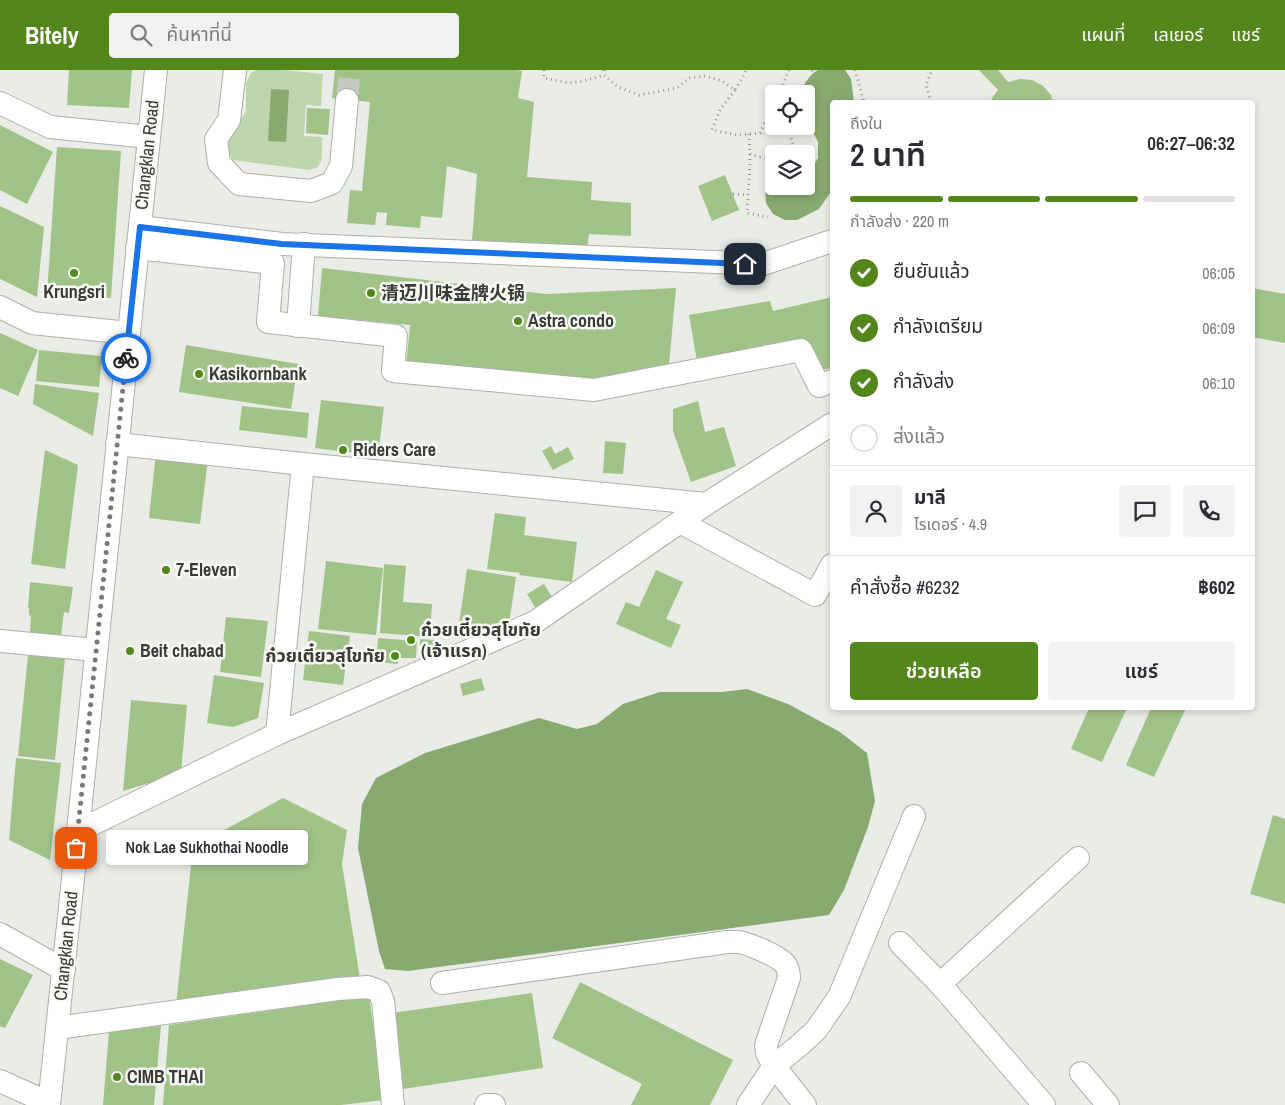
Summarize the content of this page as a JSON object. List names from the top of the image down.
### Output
{
  "streets": {
    "street": ["Changklan Road"]
  },
  "places": [
    "Krungsri",
    "清迈川味金牌火锅",
    "Astra condo",
    "Kasikornbank",
    "Riders Care",
    "7-Eleven",
    "ก๋วยเตี๋ยวสุโขทัย (เจ้าแรก)",
    "Beit chabad",
    "ก๋วยเตี๋ยวสุโขทัย",
    "Nok Lae Sukhothai Noodle",
    "CIMB THAI"
  ],
  "page": {
    "header": "Bitely",
    "search": "ค้นหาที่นี่",
    "nav": ["แผนที่", "เลเยอร์", "แชร์"],
    "heading": ["2 นาที", "ถึงใน", "06:27–06:32"],
    "panel": [
      "มาลี",
      "ไรเดอร์ · 4.9",
      "คำสั่งซื้อ #6232",
      "฿602"
    ],
    "bar": "กำลังส่ง · 220 m",
    "list": [
      ["ยืนยันแล้ว", "06:05"],
      ["กำลังเตรียม", "06:09"],
      ["กำลังส่ง", "06:10"],
      "ส่งแล้ว"
    ],
    "buttons": ["ช่วยเหลือ", "แชร์"],
    "bubble": "Nok Lae Sukhothai Noodle"
  }
}
